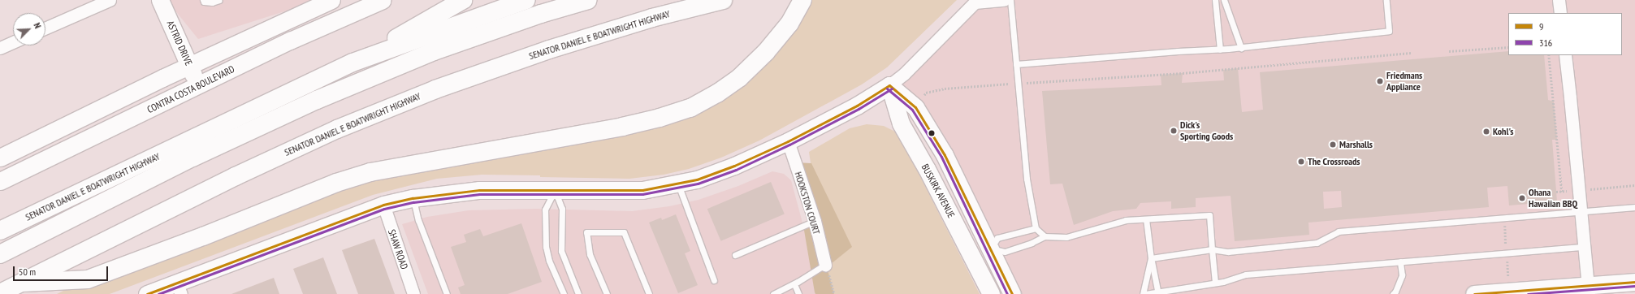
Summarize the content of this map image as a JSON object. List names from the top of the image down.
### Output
{
  "streets": {
    "highway": ["SENATOR DANIEL E BOATWRIGHT HIGHWAY"],
    "main road": ["ASTRID DRIVE", "CONTRA COSTA BOULEVARD", "BUSKIRK AVENUE"],
    "street": ["HOOKSTON COURT", "SHAW ROAD"]
  },
  "crossings": [
    ["ASTRID DRIVE", "CONTRA COSTA BOULEVARD"]
  ],
  "places": [
    "Friedmans Appliance",
    "Dick's Sporting Goods",
    "Kohl's",
    "Marshalls",
    "The Crossroads",
    "Ohana Hawaiian BBQ"
  ],
  "lines": ["transit line 9", "transit line 316"],
  "legend": ["9", "316"],
  "scale_bar": "50 m",
  "north": "top right"
}
